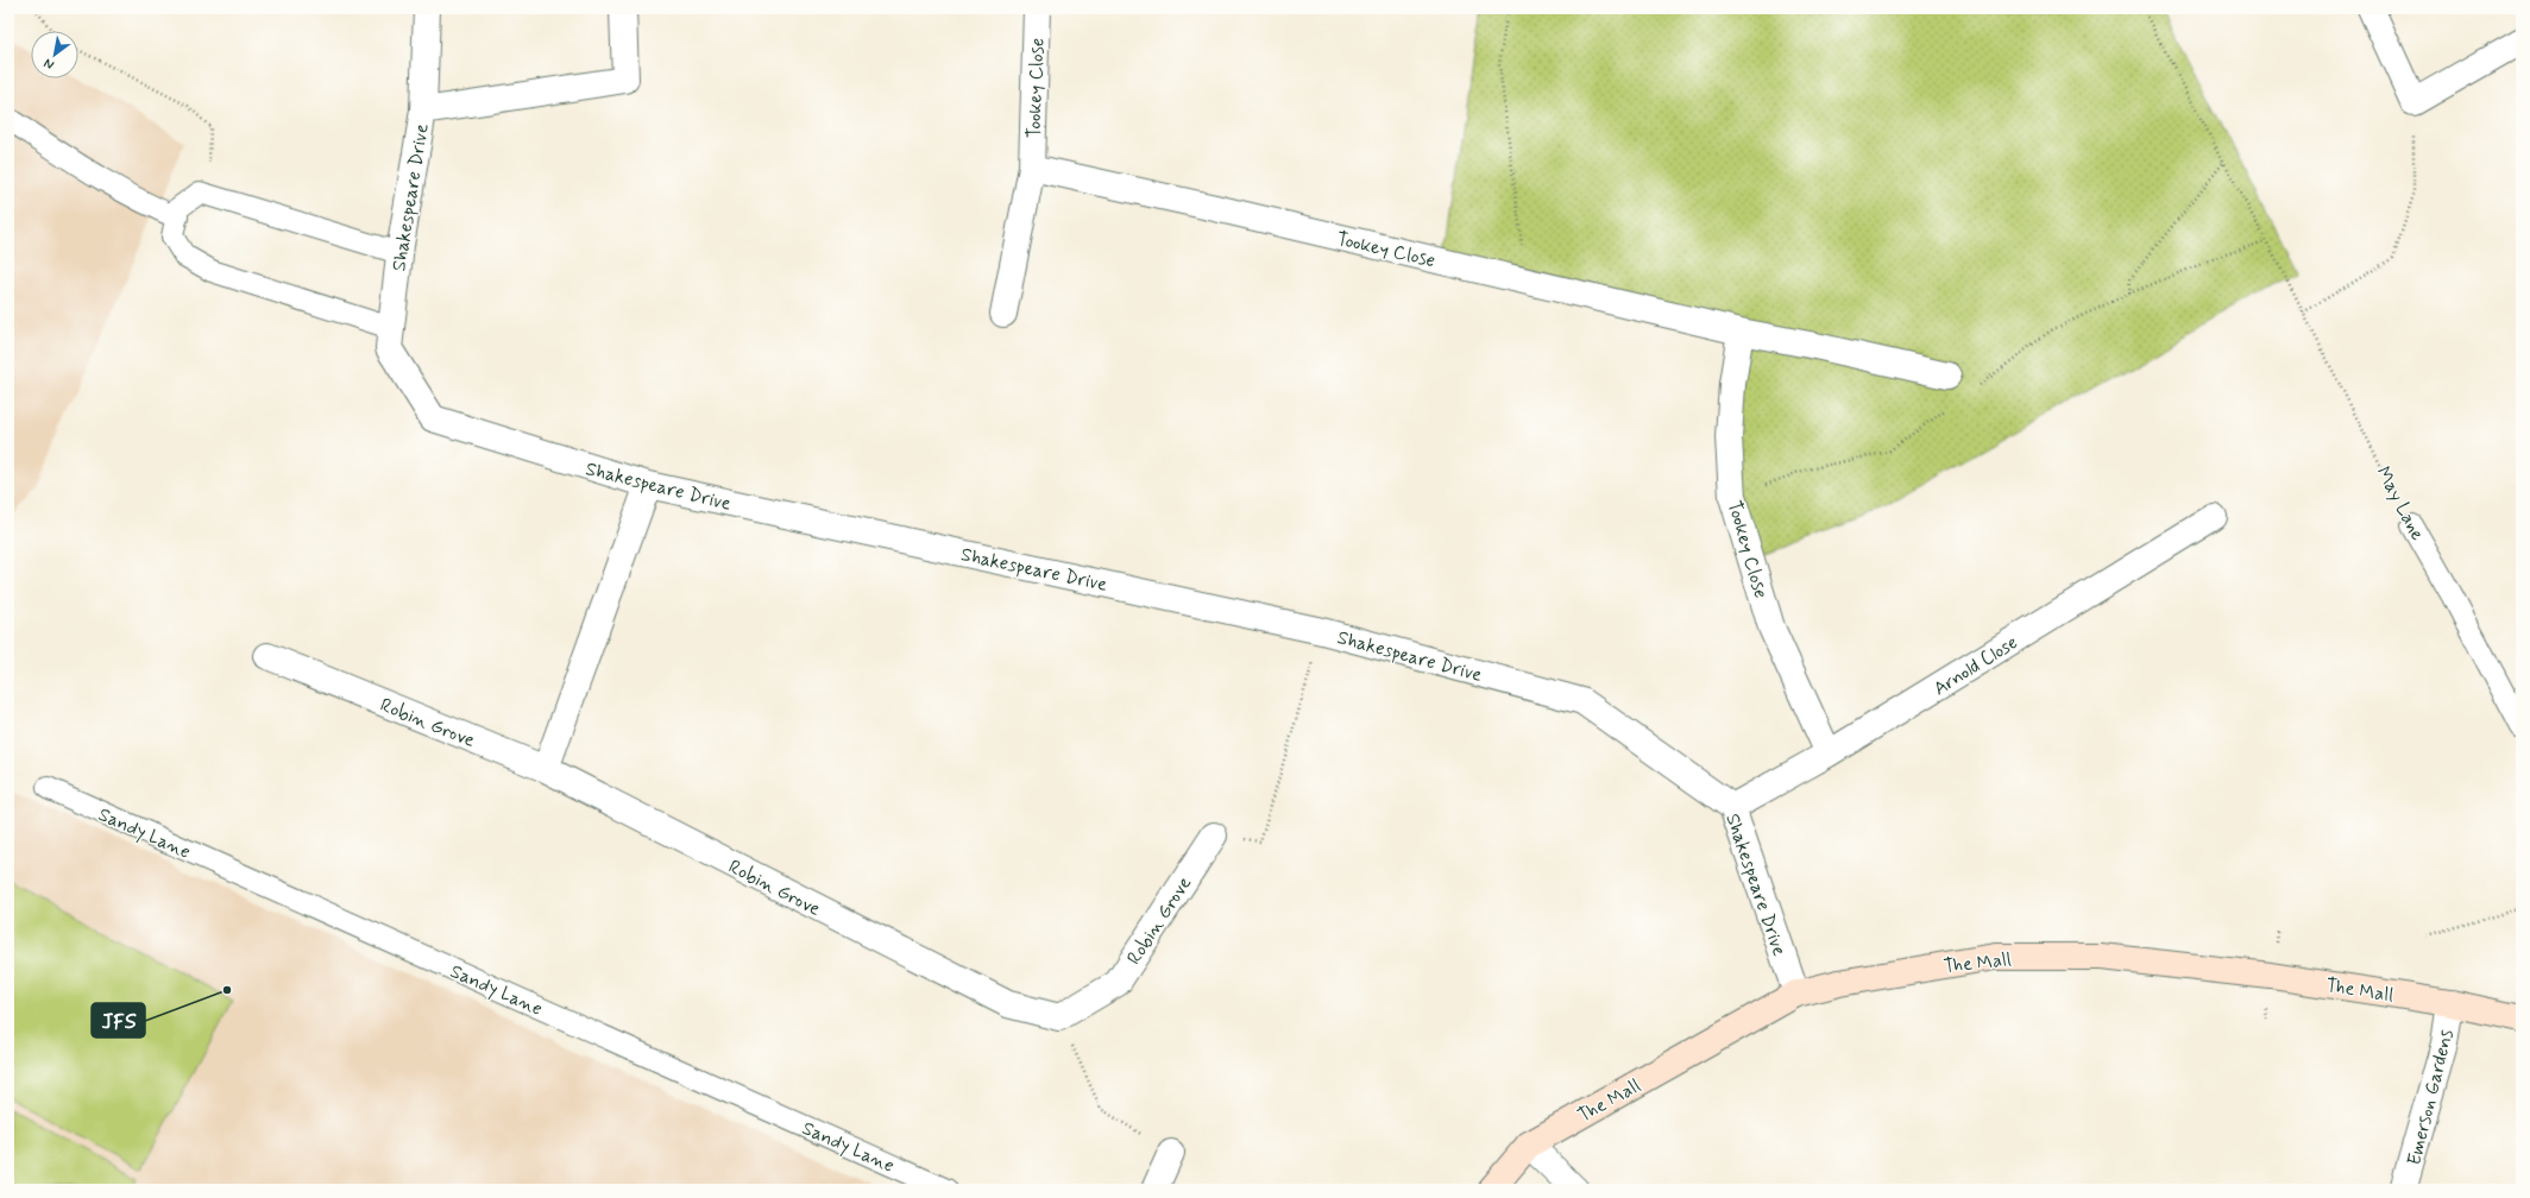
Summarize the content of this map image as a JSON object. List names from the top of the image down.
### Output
{
  "streets": {
    "street": [
      "Tookey Close",
      "Shakespeare Drive",
      "Arnold Close",
      "Robin Grove",
      "The Mall",
      "Emerson Gardens"
    ],
    "lane": ["May Lane", "Sandy Lane"]
  },
  "crossings": [
    ["Tookey Close", "Arnold Close"],
    ["Shakespeare Drive", "Arnold Close"],
    ["Shakespeare Drive", "The Mall"],
    ["The Mall", "Emerson Gardens"]
  ],
  "places": ["JFS"],
  "north": "bottom left"
}
